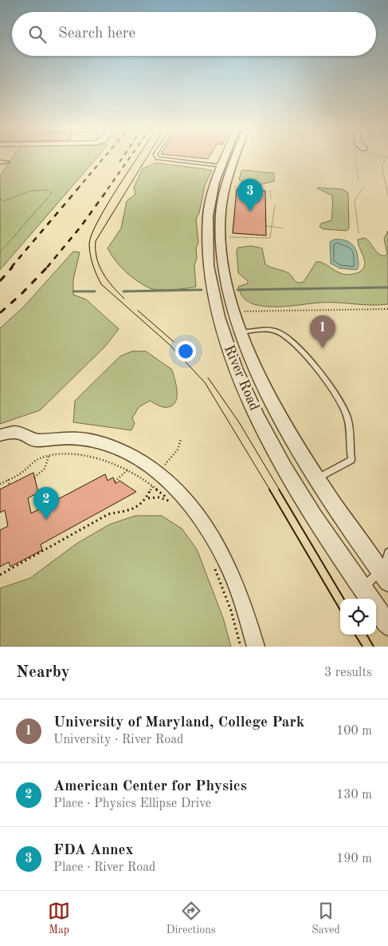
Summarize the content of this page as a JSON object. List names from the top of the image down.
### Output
{
  "streets": {
    "street": ["River Road"]
  },
  "page": {
    "search": "Search here",
    "pins": ["3", "1", "2"],
    "heading": ["Nearby", "3 results"],
    "list": [
      {
        "mark": "1",
        "name": "University of Maryland, College Park",
        "note": "University · River Road",
        "value": "100 m"
      },
      {
        "mark": "2",
        "name": "American Center for Physics",
        "note": "Place · Physics Ellipse Drive",
        "value": "130 m"
      },
      {
        "mark": "3",
        "name": "FDA Annex",
        "note": "Place · River Road",
        "value": "190 m"
      }
    ],
    "nav": ["Map", "Directions", "Saved"]
  }
}
